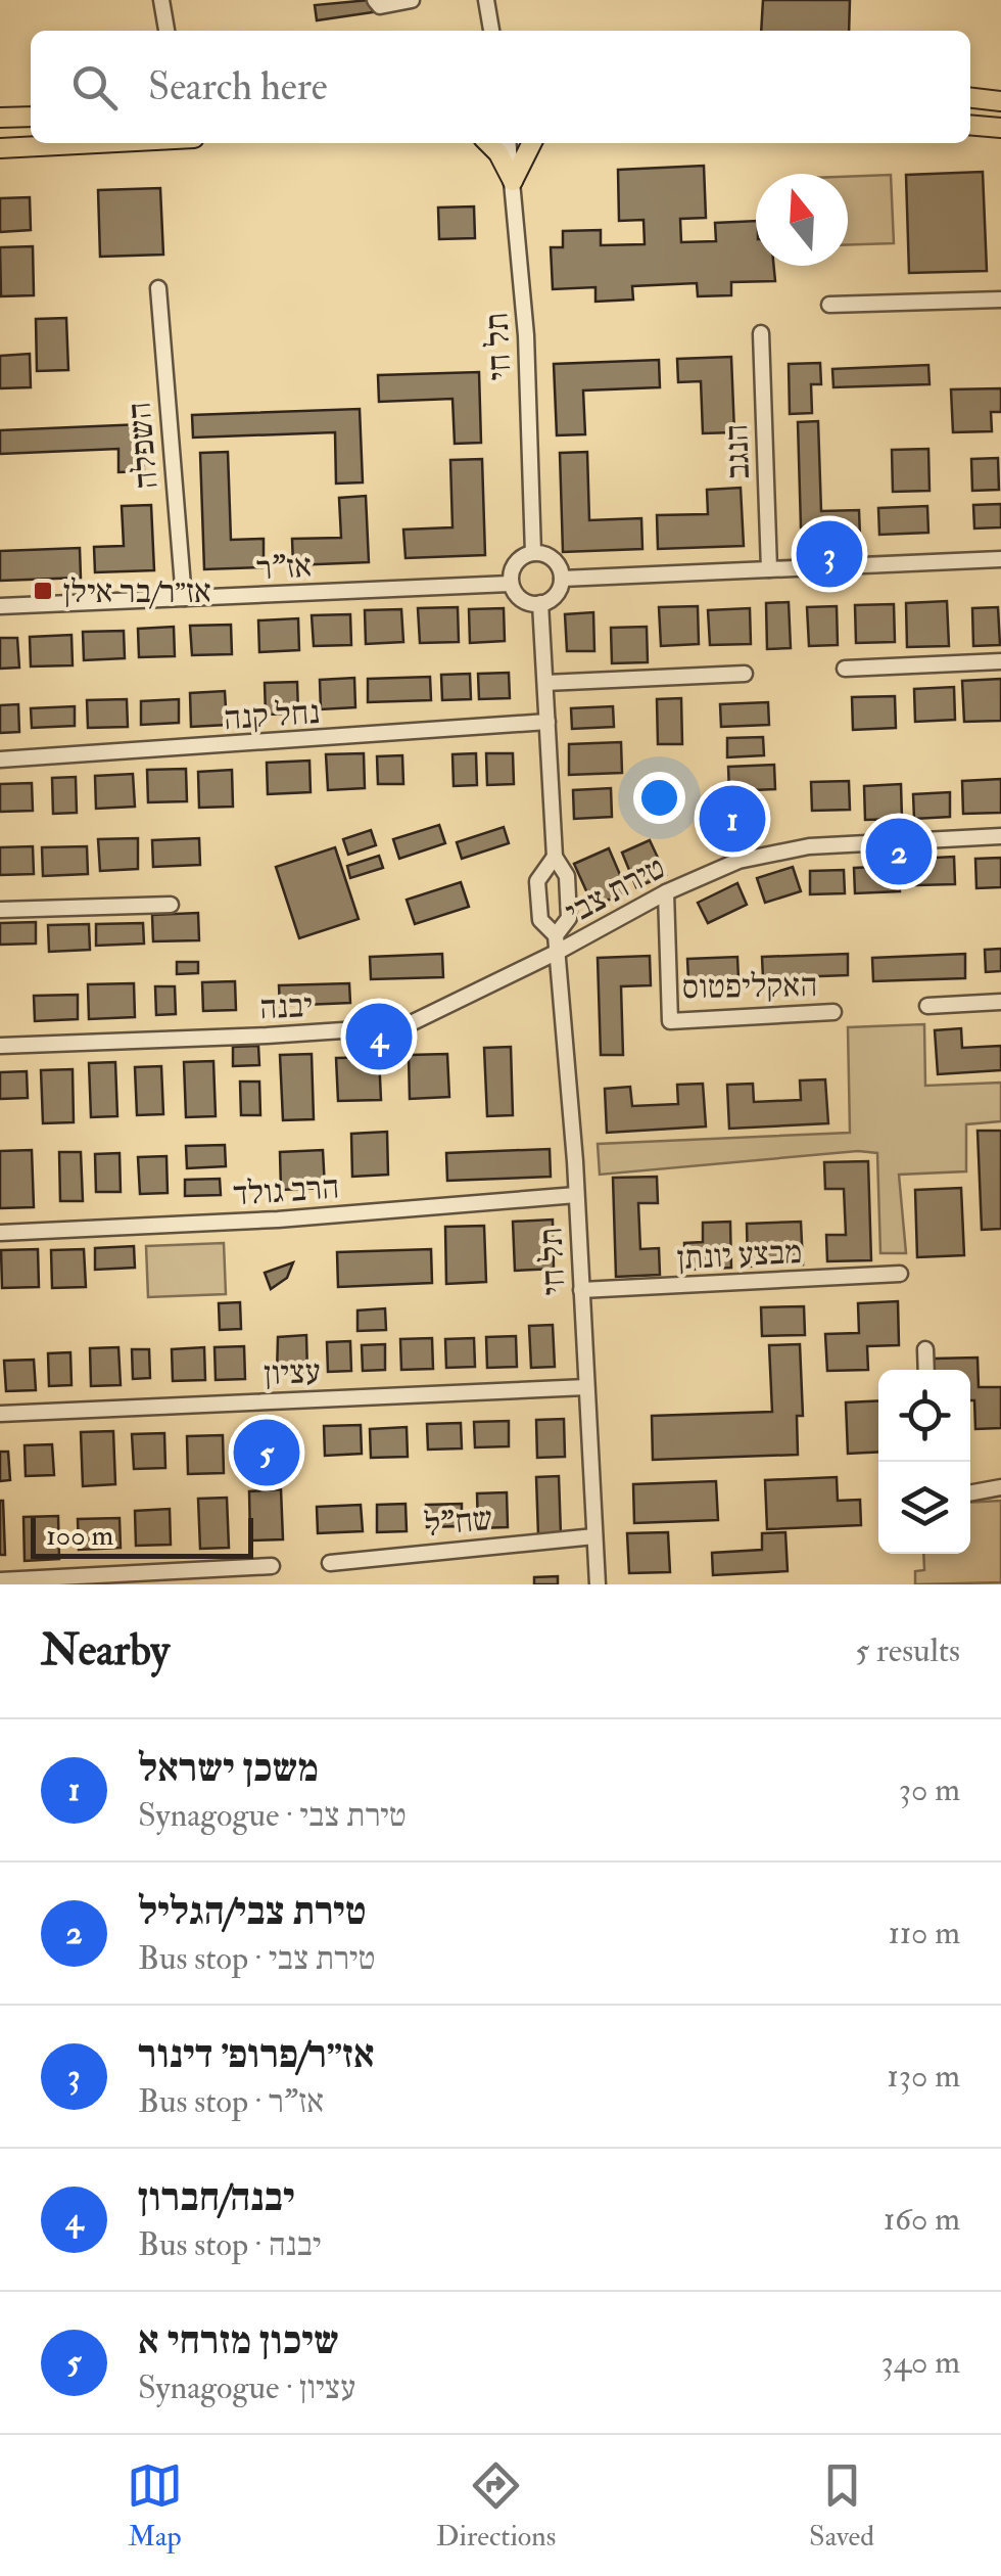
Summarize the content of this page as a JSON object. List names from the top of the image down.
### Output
{
  "streets": {
    "street": [
      "תל חי",
      "השפלה",
      "הנגב",
      "אז\"ר",
      "נחל קנה",
      "טירת צבי",
      "האקליפטוס",
      "יבנה",
      "הרב גולד",
      "מבצע יונתן",
      "עציון",
      "שח\"ל"
    ]
  },
  "crossings": [
    ["תל חי", "אז\"ר"],
    ["תל חי", "נחל קנה"],
    ["תל חי", "טירת צבי"],
    ["תל חי", "יבנה"],
    ["תל חי", "הרב גולד"],
    ["תל חי", "מבצע יונתן"],
    ["תל חי", "עציון"],
    ["תל חי", "שח\"ל"],
    ["השפלה", "אז\"ר"],
    ["טירת צבי", "האקליפטוס"],
    ["טירת צבי", "יבנה"]
  ],
  "places": {
    "transit": ["אז״ר/בר אילן"]
  },
  "scale_bar": "100 m",
  "north": "top",
  "page": {
    "search": "Search here",
    "pins": [
      "3",
      "1",
      "2",
      "4",
      "5"
    ],
    "scale": "100 m",
    "heading": ["Nearby", "5 results"],
    "list": [
      {
        "mark": "1",
        "name": "משכן ישראל",
        "note": "Synagogue · טירת צבי",
        "value": "30 m"
      },
      {
        "mark": "2",
        "name": "טירת צבי/הגליל",
        "note": "Bus stop · טירת צבי",
        "value": "110 m"
      },
      {
        "mark": "3",
        "name": "אז״ר/פרופ׳ דינור",
        "note": "Bus stop · אז\"ר",
        "value": "130 m"
      },
      {
        "mark": "4",
        "name": "יבנה/חברון",
        "note": "Bus stop · יבנה",
        "value": "160 m"
      },
      {
        "mark": "5",
        "name": "שיכון מזרחי א",
        "note": "Synagogue · עציון",
        "value": "340 m"
      }
    ],
    "nav": ["Map", "Directions", "Saved"]
  }
}
